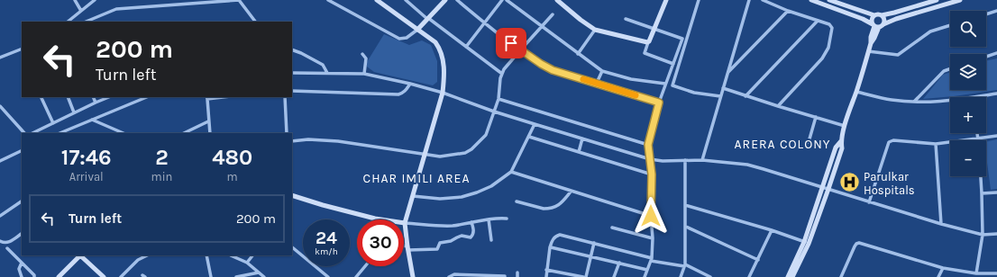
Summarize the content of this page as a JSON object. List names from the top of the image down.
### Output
{
  "districts": ["ARERA COLONY", "CHAR IMILI AREA"],
  "places": {
    "hospital": ["Parulkar Hospitals"]
  },
  "page": {
    "map_buttons": ["+", "−"],
    "turn": ["200 m", "Turn left"],
    "eta": [
      "17:46",
      "Arrival",
      "2",
      "min",
      "480",
      "m"
    ],
    "list": [
      {
        "name": "Turn left",
        "value": "200 m"
      }
    ],
    "speed": "24 km/h",
    "limit": "30"
  }
}
